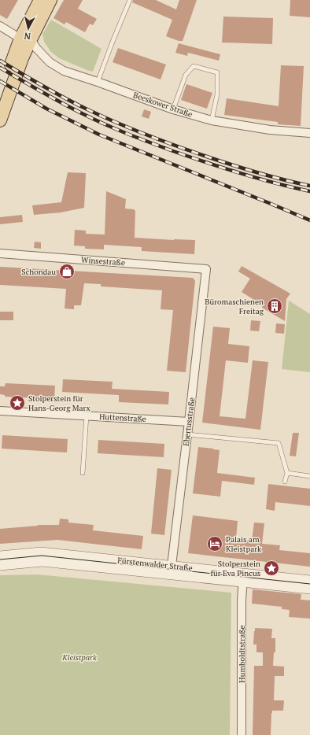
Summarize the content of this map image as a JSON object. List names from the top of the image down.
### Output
{
  "streets": {
    "street": [
      "Beeskower Straße",
      "Winsestraße",
      "Huttenstraße",
      "Ebertusstraße",
      "Fürstenwalder Straße",
      "Humboldtstraße"
    ]
  },
  "crossings": [
    ["Winsestraße", "Ebertusstraße"],
    ["Huttenstraße", "Ebertusstraße"],
    ["Ebertusstraße", "Fürstenwalder Straße"],
    ["Fürstenwalder Straße", "Humboldtstraße"]
  ],
  "parks": ["Kleistpark"],
  "places": {
    "shop": ["Schondau"],
    "building": ["Büromaschienen Freitag"],
    "place": ["Stolperstein für Hans-Georg Marx", "Stolperstein für Eva Pincus"],
    "hotel": ["Palais am Kleistpark"]
  },
  "north": "bottom"
}
